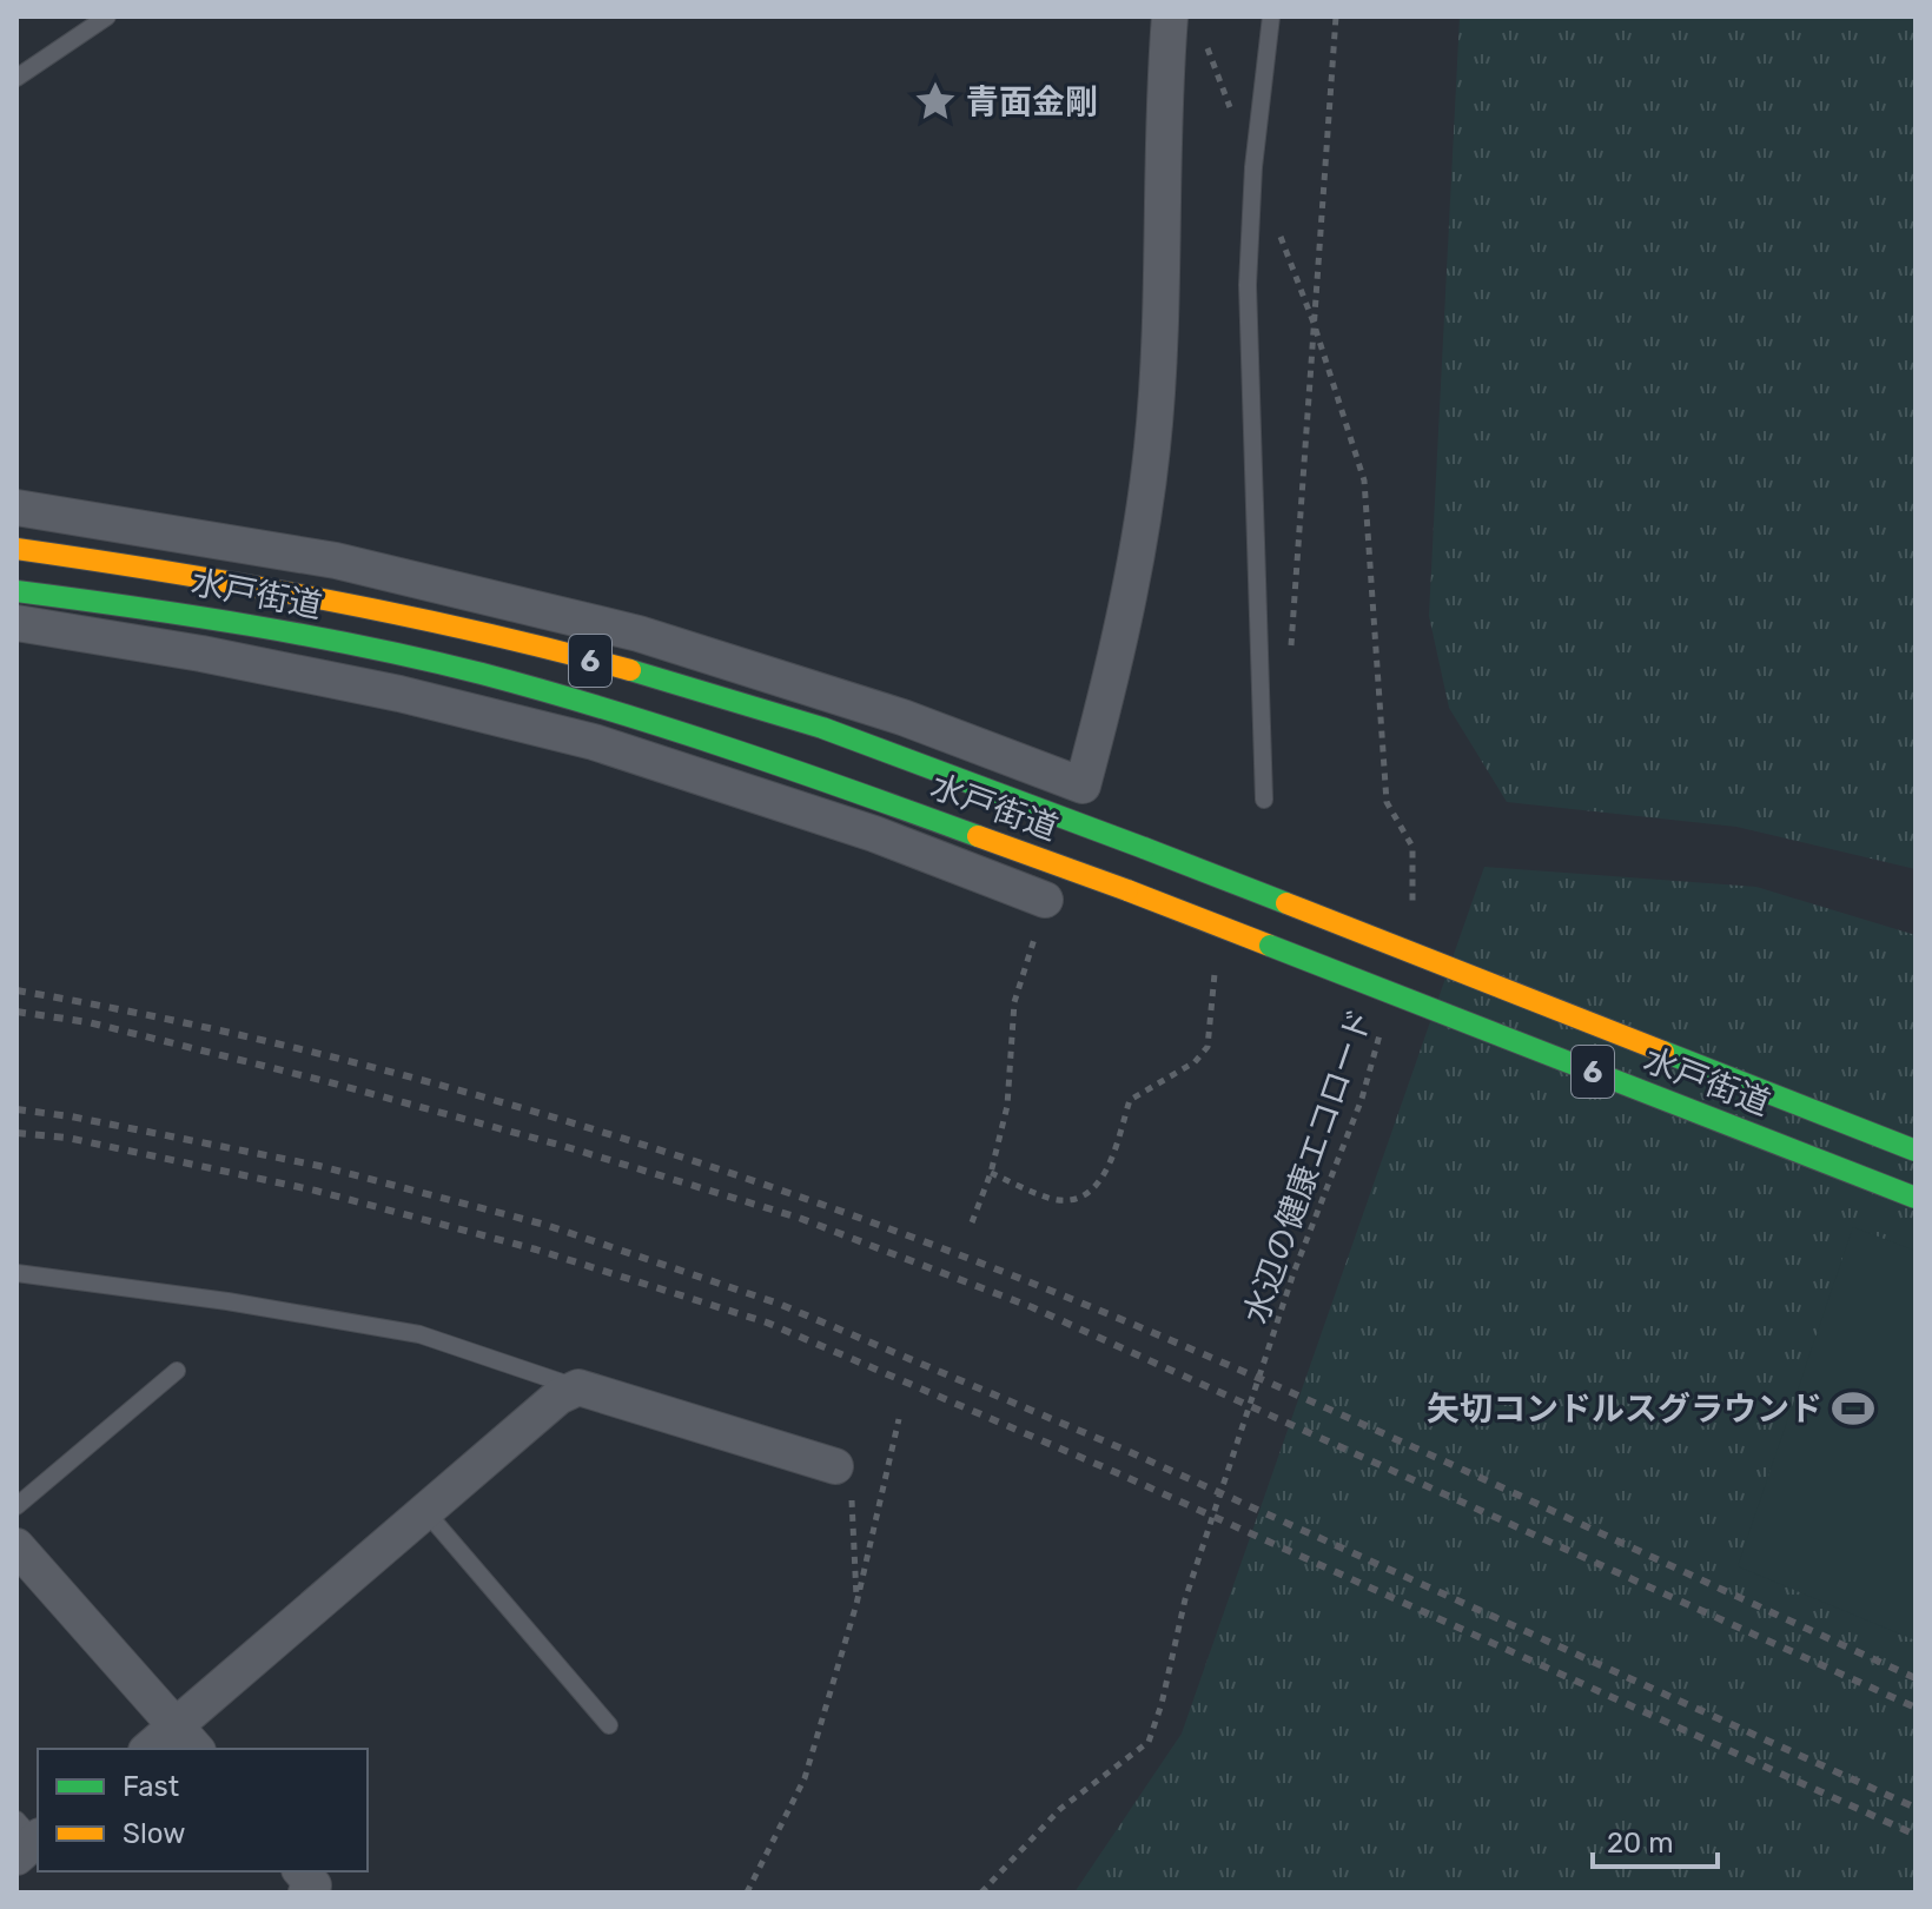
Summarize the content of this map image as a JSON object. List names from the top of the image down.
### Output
{
  "streets": {
    "highway": ["水戸街道", "6"],
    "path": ["水辺の健康エコロード"]
  },
  "places": {
    "place": ["青面金剛"],
    "sports": ["矢切コンドルスグラウンド"]
  },
  "legend": ["Fast", "Slow"],
  "scale_bar": "20 m"
}
